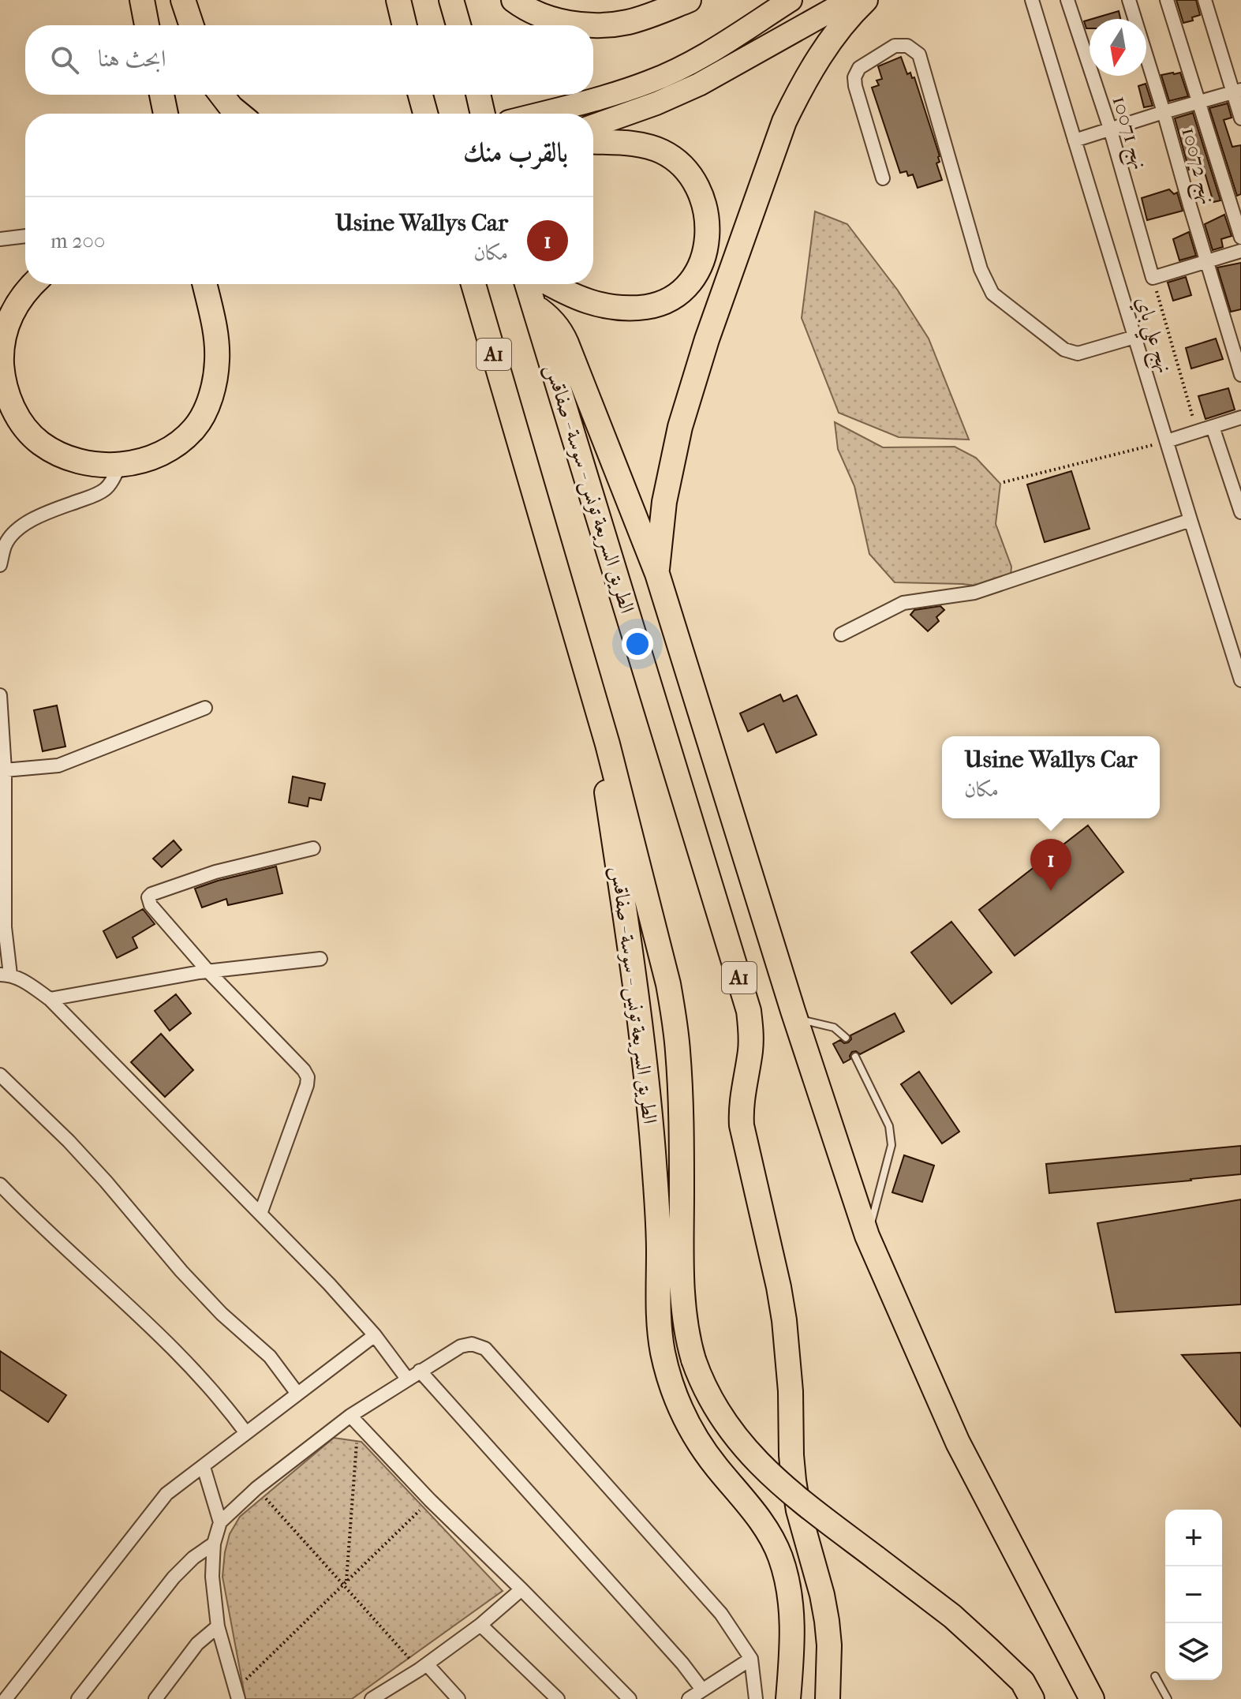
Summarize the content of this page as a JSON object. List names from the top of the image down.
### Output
{
  "streets": {
    "highway": ["A1", "الطريق السريعة تونس - سوسة - صفاقس"],
    "street": ["نهج 10071", "نهج 10072", "نهج علي باي"]
  },
  "north": "bottom",
  "page": {
    "search": "ابحث هنا",
    "heading": "بالقرب منك",
    "list": [
      {
        "mark": "1",
        "name": "Usine Wallys Car",
        "note": "مكان",
        "value": "200 m"
      }
    ],
    "popup": ["Usine Wallys Car", "مكان"],
    "pins": "1",
    "map_buttons": ["+", "−"]
  }
}
